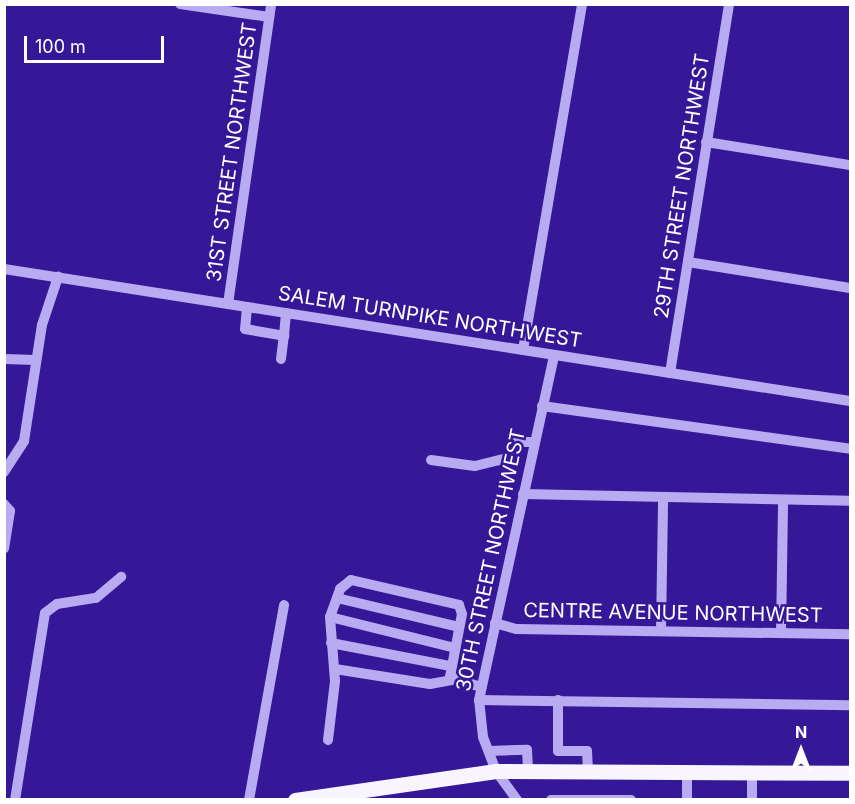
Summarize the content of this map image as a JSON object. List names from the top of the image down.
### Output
{
  "streets": {
    "street": [
      "31ST STREET NORTHWEST",
      "29TH STREET NORTHWEST",
      "SALEM TURNPIKE NORTHWEST",
      "30TH STREET NORTHWEST",
      "CENTRE AVENUE NORTHWEST"
    ]
  },
  "crossings": [
    ["31ST STREET NORTHWEST", "SALEM TURNPIKE NORTHWEST"],
    ["29TH STREET NORTHWEST", "SALEM TURNPIKE NORTHWEST"],
    ["SALEM TURNPIKE NORTHWEST", "30TH STREET NORTHWEST"],
    ["30TH STREET NORTHWEST", "CENTRE AVENUE NORTHWEST"]
  ],
  "scale_bar": "100 m",
  "north": "top"
}
